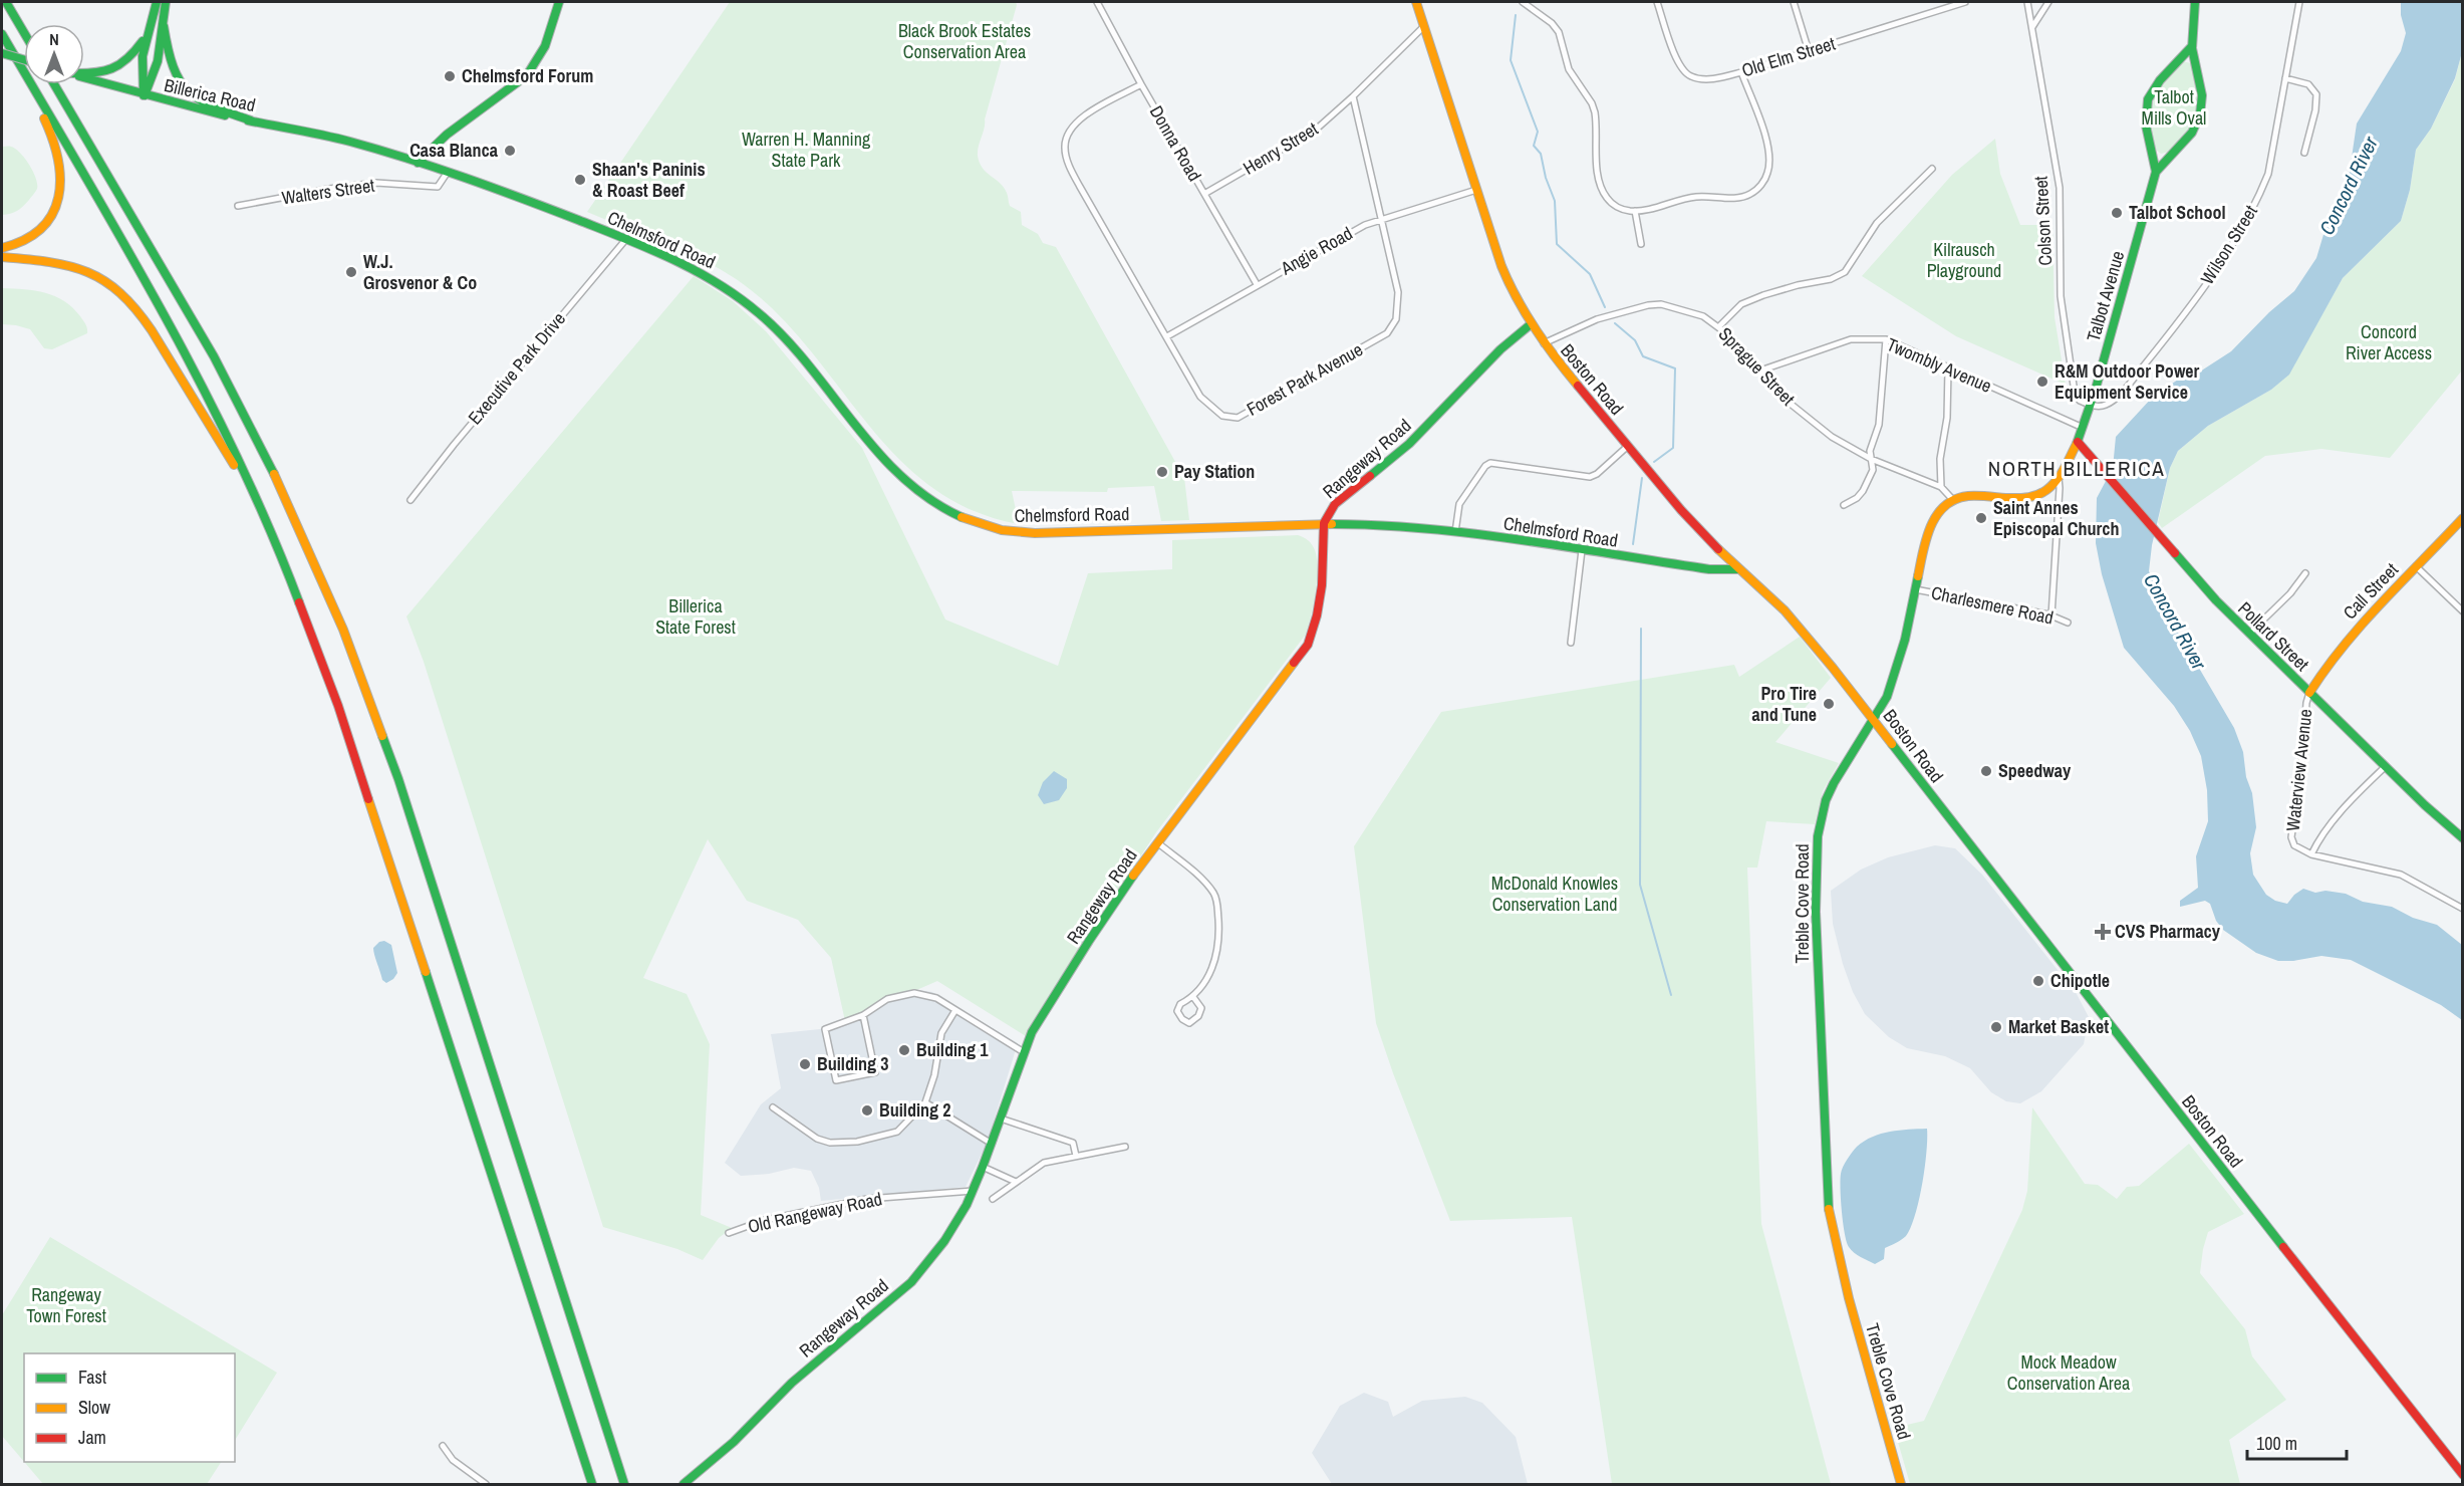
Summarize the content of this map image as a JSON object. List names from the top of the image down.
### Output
{
  "streets": {
    "main road": [
      "Billerica Road",
      "Chelmsford Road",
      "Talbot Avenue",
      "Boston Road",
      "Rangeway Road",
      "Call Street",
      "Pollard Street",
      "Treble Cove Road"
    ],
    "street": [
      "Old Elm Street",
      "Donna Road",
      "Henry Street",
      "Walters Street",
      "Colson Street",
      "Wilson Street",
      "Angie Road",
      "Twombly Avenue",
      "Sprague Street",
      "Executive Park Drive",
      "Forest Park Avenue",
      "Charlesmere Road",
      "Waterview Avenue",
      "Old Rangeway Road"
    ]
  },
  "crossings": [
    ["Billerica Road", "Chelmsford Road"],
    ["Donna Road", "Henry Street"],
    ["Donna Road", "Angie Road"],
    ["Donna Road", "Forest Park Avenue"],
    ["Henry Street", "Forest Park Avenue"],
    ["Walters Street", "Chelmsford Road"],
    ["Colson Street", "Wilson Street"],
    ["Colson Street", "Talbot Avenue"],
    ["Chelmsford Road", "Executive Park Drive"],
    ["Chelmsford Road", "Boston Road"],
    ["Chelmsford Road", "Rangeway Road"],
    ["Wilson Street", "Talbot Avenue"],
    ["Angie Road", "Forest Park Avenue"],
    ["Angie Road", "Boston Road"],
    ["Talbot Avenue", "Twombly Avenue"],
    ["Twombly Avenue", "Sprague Street"],
    ["Sprague Street", "Boston Road"],
    ["Sprague Street", "Treble Cove Road"],
    ["Boston Road", "Rangeway Road"],
    ["Boston Road", "Treble Cove Road"],
    ["Rangeway Road", "Old Rangeway Road"],
    ["Call Street", "Pollard Street"],
    ["Call Street", "Waterview Avenue"],
    ["Charlesmere Road", "Treble Cove Road"],
    ["Pollard Street", "Waterview Avenue"]
  ],
  "districts": ["NORTH BILLERICA"],
  "water": ["Concord River"],
  "parks": [
    "Black Brook Estates Conservation Area",
    "Talbot Mills Oval",
    "Warren H. Manning State Park",
    "Kilrausch Playground",
    "Concord River Access",
    "Billerica State Forest",
    "McDonald Knowles Conservation Land",
    "Rangeway Town Forest",
    "Mock Meadow Conservation Area"
  ],
  "places": {
    "other": [
      "Chelmsford Forum",
      "Casa Blanca",
      "Shaan's Paninis & Roast Beef",
      "Talbot School",
      "W.J. Grosvenor & Co",
      "R&M Outdoor Power Equipment Service",
      "Pay Station",
      "Saint Annes Episcopal Church",
      "Pro Tire and Tune",
      "Speedway",
      "Chipotle",
      "Market Basket",
      "Building 1",
      "Building 3",
      "Building 2"
    ],
    "health": ["CVS Pharmacy"]
  },
  "legend": ["Fast", "Slow", "Jam"],
  "scale_bar": "100 m",
  "north": "top"
}
